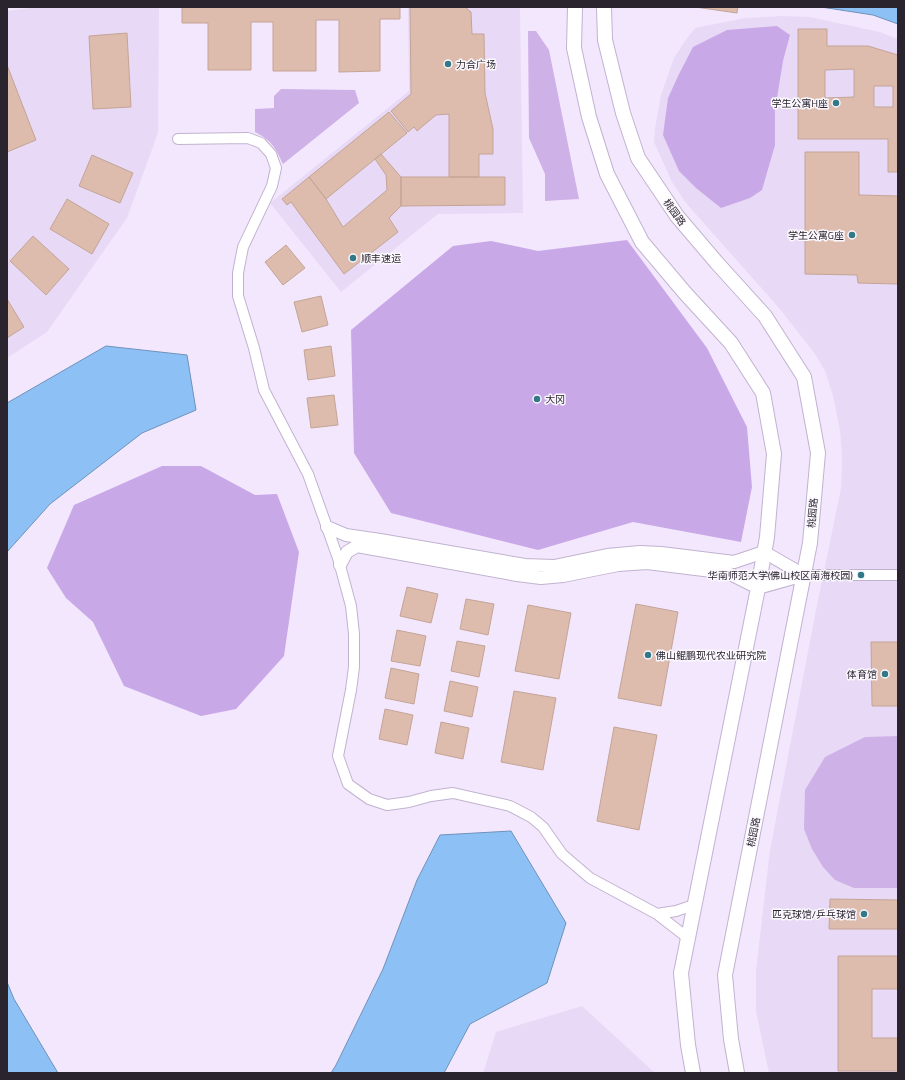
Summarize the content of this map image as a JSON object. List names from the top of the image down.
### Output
{
  "streets": {
    "main road": ["桃园路"]
  },
  "places": [
    "力合广场",
    "学生公寓H座",
    "学生公寓G座",
    "顺丰速运",
    "大冈",
    "华南师范大学(佛山校区南海校园)",
    "佛山鲲鹏现代农业研究院",
    "体育馆",
    "匹克球馆/乒乓球馆"
  ]
}
